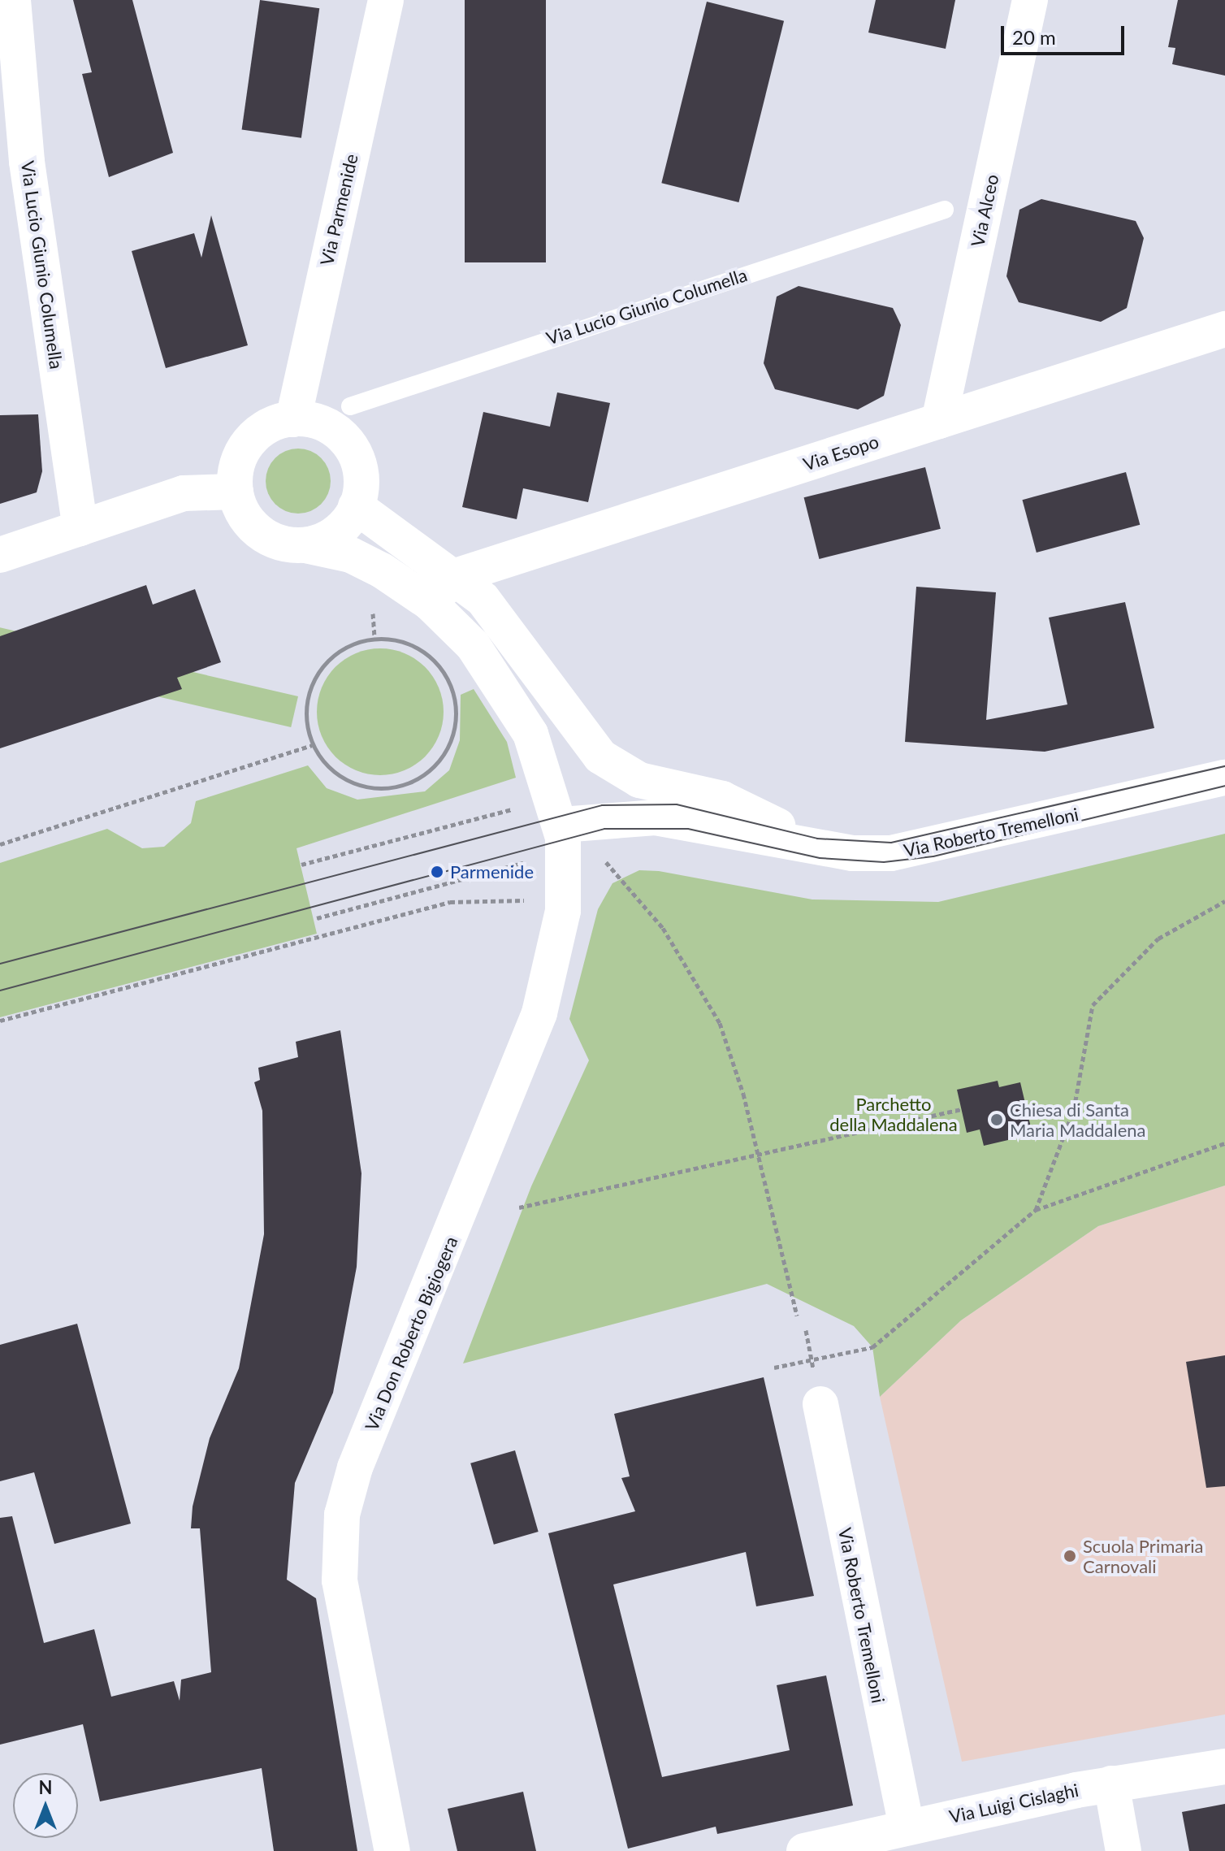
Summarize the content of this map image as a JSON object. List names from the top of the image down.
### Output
{
  "streets": {
    "street": [
      "Via Parmenide",
      "Via Alceo",
      "Via Lucio Giunio Columella",
      "Via Esopo",
      "Via Roberto Tremelloni",
      "Via Don Roberto Bigiogera",
      "Via Luigi Cislaghi"
    ]
  },
  "crossings": [
    ["Via Alceo", "Via Esopo"],
    ["Via Roberto Tremelloni", "Via Don Roberto Bigiogera"],
    ["Via Roberto Tremelloni", "Via Luigi Cislaghi"]
  ],
  "parks": ["Parchetto della Maddalena"],
  "places": ["Parmenide", "Chiesa di Santa Maria Maddalena", "Scuola Primaria Carnovali"],
  "scale_bar": "20 m",
  "north": "top"
}
